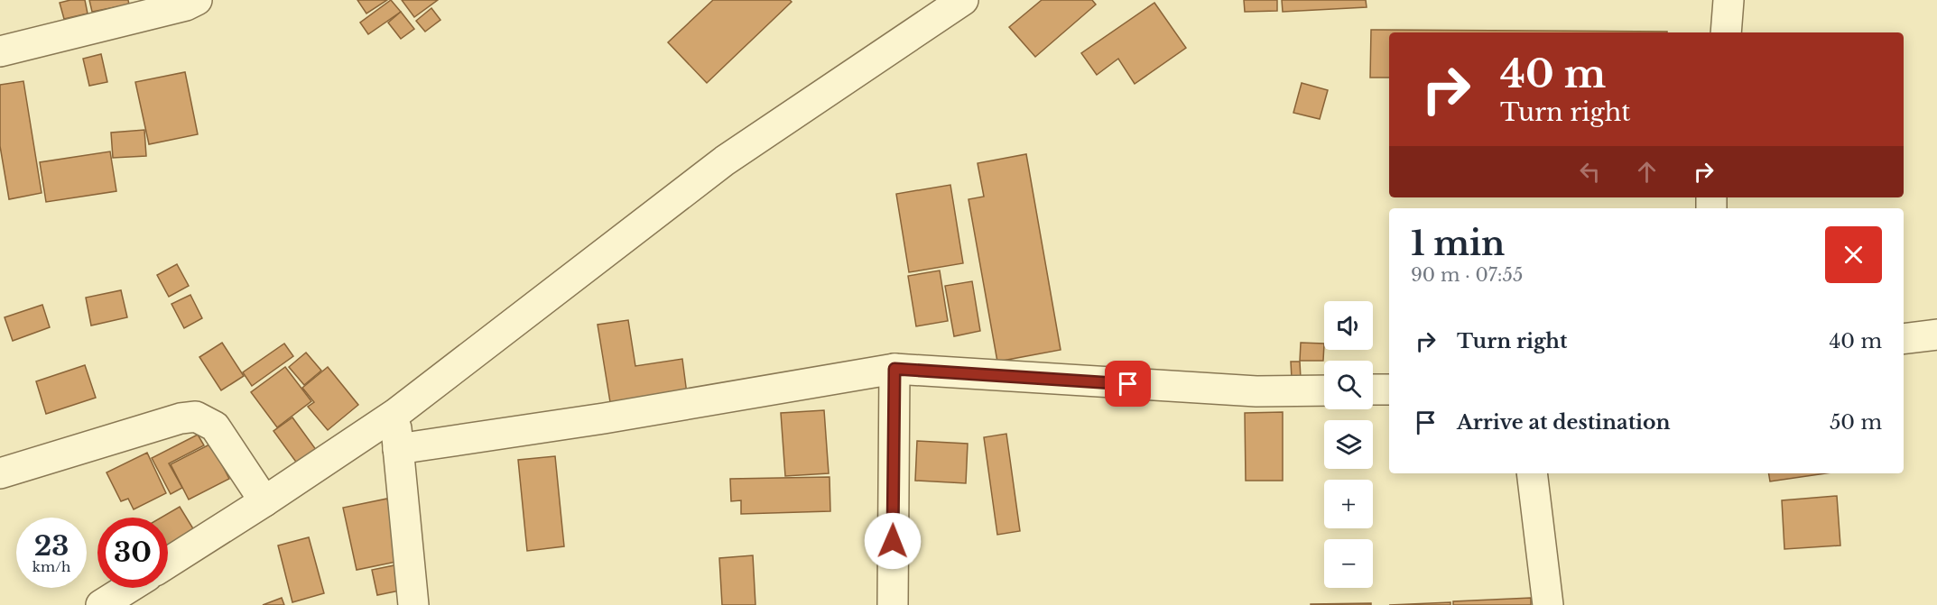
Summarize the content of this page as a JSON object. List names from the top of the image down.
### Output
{
  "page": {
    "turn": ["40 m", "Turn right"],
    "heading": ["1 min", "90 m · 07:55"],
    "list": [
      {
        "name": "Turn right",
        "value": "40 m"
      },
      {
        "name": "Arrive at destination",
        "value": "50 m"
      }
    ],
    "map_buttons": ["+", "−"],
    "speed": "23 km/h",
    "limit": "30"
  }
}
